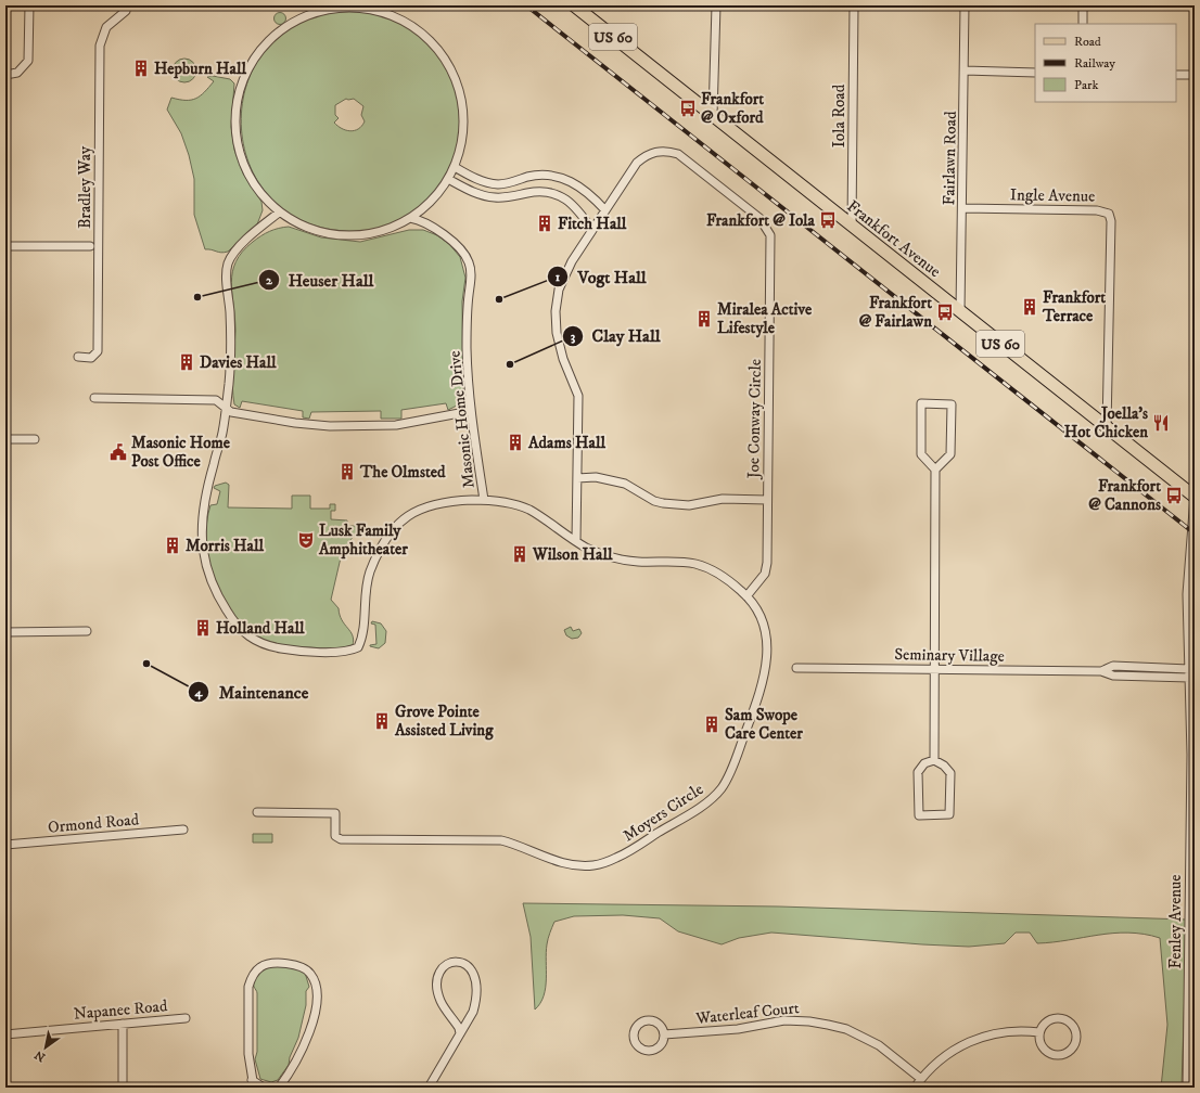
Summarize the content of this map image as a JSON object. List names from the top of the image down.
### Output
{
  "streets": {
    "main road": ["US 60", "Frankfort Avenue"],
    "street": [
      "Iola Road",
      "Fairlawn Road",
      "Bradley Way",
      "Ingle Avenue",
      "Joe Conway Circle",
      "Masonic Home Drive",
      "Seminary Village",
      "Moyers Circle",
      "Ormond Road",
      "Fenley Avenue",
      "Napanee Road",
      "Waterleaf Court"
    ]
  },
  "crossings": [
    ["Iola Road", "Frankfort Avenue"],
    ["Fairlawn Road", "Ingle Avenue"],
    ["Fairlawn Road", "Frankfort Avenue"],
    ["Ingle Avenue", "Frankfort Avenue"],
    ["Frankfort Avenue", "Fenley Avenue"],
    ["Joe Conway Circle", "Moyers Circle"],
    ["Masonic Home Drive", "Moyers Circle"],
    ["Seminary Village", "Fenley Avenue"]
  ],
  "places": {
    "building": [
      "Hepburn Hall",
      "Fitch Hall",
      "Frankfort Terrace",
      "Miralea Active Lifestyle",
      "Davies Hall",
      "Adams Hall",
      "The Olmsted",
      "Morris Hall",
      "Wilson Hall",
      "Holland Hall",
      "Grove Pointe Assisted Living",
      "Sam Swope Care Center"
    ],
    "bus stop": [
      "Frankfort @ Oxford",
      "Frankfort @ Iola",
      "Frankfort @ Fairlawn",
      "Frankfort @ Cannons"
    ],
    "other": [
      "Heuser Hall",
      "Vogt Hall",
      "Clay Hall",
      "Maintenance"
    ],
    "restaurant": ["Joella's Hot Chicken"],
    "public building": ["Masonic Home Post Office"],
    "theatre": ["Lusk Family Amphitheater"]
  },
  "legend": ["Road", "Railway", "Park"],
  "north": "bottom left"
}
